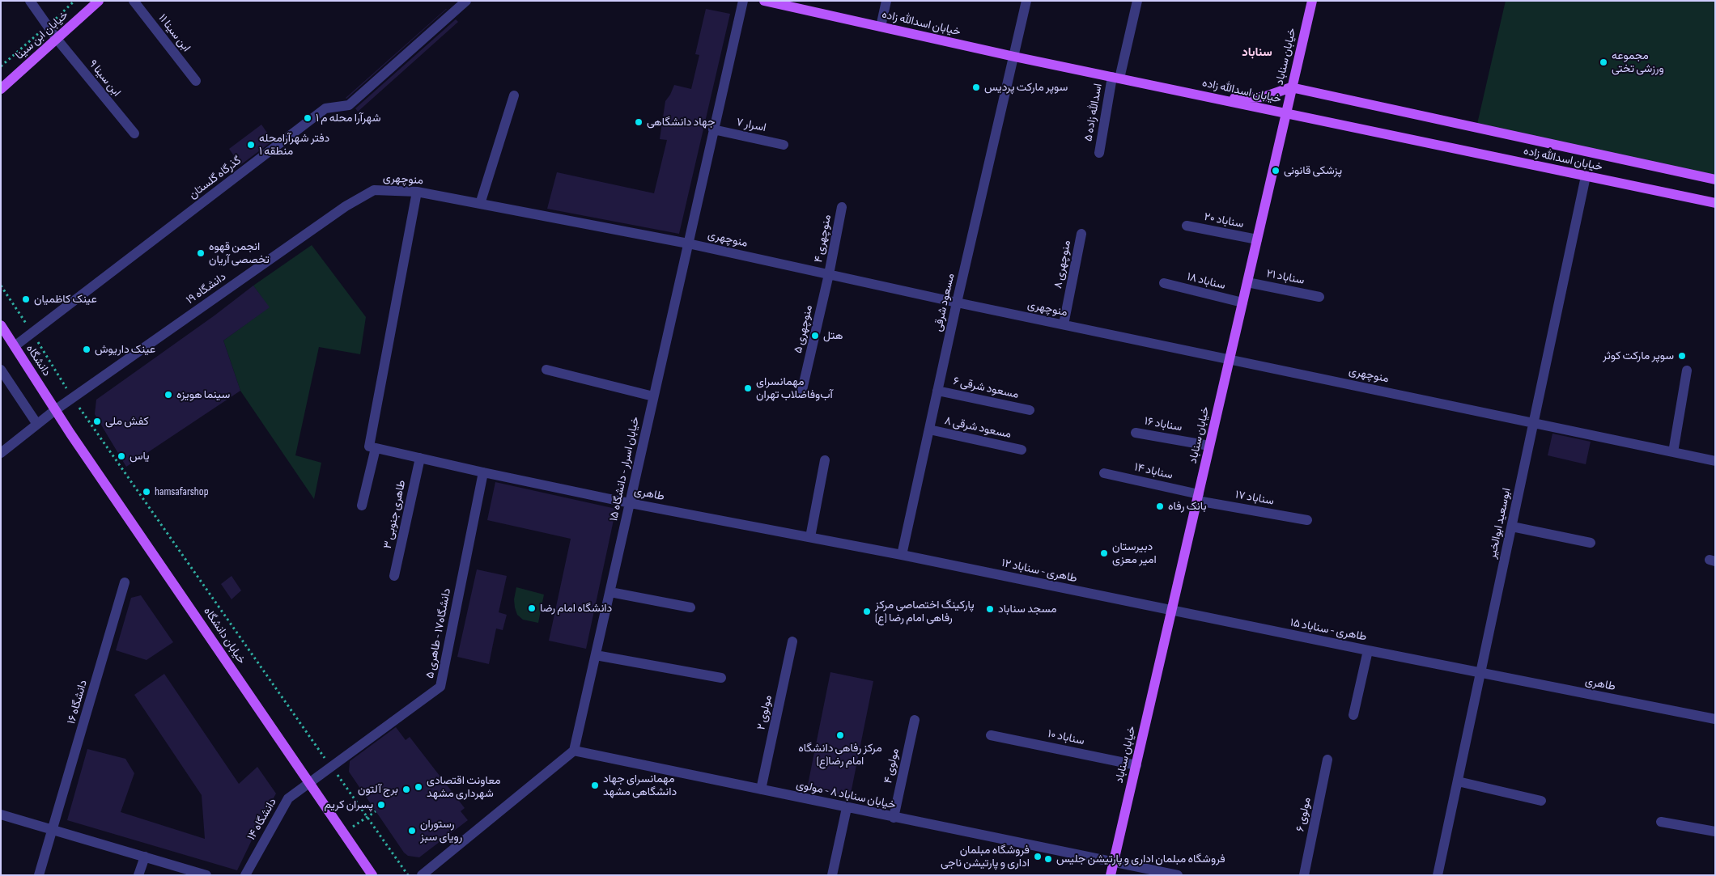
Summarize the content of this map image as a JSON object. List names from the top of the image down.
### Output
{
  "streets": {
    "main road": [
      "خیابان اسدالله زاده",
      "خیابان ابن سینا",
      "خیابان سناباد",
      "دانشگاه",
      "خیابان دانشگاه"
    ],
    "street": [
      "ابن سینا ۱۱",
      "ابن سینا ۹",
      "اسدالله زاده ۵",
      "اسرار ۷",
      "گذرگاه گلستان",
      "منوچهری",
      "سناباد ۲۰",
      "منوچهری ۴",
      "منوچهری ۸",
      "سناباد ۲۱",
      "سناباد ۱۸",
      "دانشگاه ۱۹",
      "مسعود شرقی",
      "منوچهری ۵",
      "مسعود شرقی ۶",
      "سناباد ۱۶",
      "مسعود شرقی ۸",
      "خیابان اسرار - دانشگاه ۱۵",
      "سناباد ۱۴",
      "طاهری",
      "سناباد ۱۷",
      "طاهری جنوبی ۳",
      "ابوسعید ابوالخیر",
      "طاهری - سناباد ۱۲",
      "طاهری - سناباد ۱۵",
      "دانشگاه۱۷ - طاهری ۵",
      "دانشگاه ۱۶",
      "مولوی ۲",
      "سناباد ۱۰",
      "مولوی ۴",
      "خیابان سناباد ۸ - مولوی",
      "مولوی ۶",
      "دانشگاه ۱۴"
    ]
  },
  "crossings": [
    ["خیابان اسدالله زاده", "خیابان سناباد"],
    ["خیابان اسدالله زاده", "اسدالله زاده ۵"],
    ["خیابان اسدالله زاده", "مسعود شرقی"],
    ["خیابان اسدالله زاده", "ابوسعید ابوالخیر"],
    ["خیابان ابن سینا", "ابن سینا ۹"],
    ["خیابان سناباد", "منوچهری"],
    ["خیابان سناباد", "سناباد ۲۰"],
    ["خیابان سناباد", "سناباد ۲۱"],
    ["خیابان سناباد", "سناباد ۱۸"],
    ["خیابان سناباد", "سناباد ۱۶"],
    ["خیابان سناباد", "سناباد ۱۴"],
    ["خیابان سناباد", "سناباد ۱۷"],
    ["خیابان سناباد", "طاهری - سناباد ۱۲"],
    ["خیابان سناباد", "طاهری - سناباد ۱۵"],
    ["خیابان سناباد", "سناباد ۱۰"],
    ["خیابان سناباد", "خیابان سناباد ۸ - مولوی"],
    ["اسرار ۷", "خیابان اسرار - دانشگاه ۱۵"],
    ["گذرگاه گلستان", "دانشگاه"],
    ["منوچهری", "منوچهری ۴"],
    ["منوچهری", "منوچهری ۸"],
    ["منوچهری", "دانشگاه ۱۹"],
    ["منوچهری", "مسعود شرقی"],
    ["منوچهری", "منوچهری ۵"],
    ["منوچهری", "خیابان اسرار - دانشگاه ۱۵"],
    ["منوچهری", "ابوسعید ابوالخیر"],
    ["منوچهری ۴", "منوچهری ۵"],
    ["دانشگاه ۱۹", "دانشگاه"],
    ["دانشگاه ۱۹", "خیابان دانشگاه"],
    ["مسعود شرقی", "مسعود شرقی ۶"],
    ["مسعود شرقی", "مسعود شرقی ۸"],
    ["مسعود شرقی", "طاهری"],
    ["مسعود شرقی", "طاهری - سناباد ۱۲"],
    ["دانشگاه", "خیابان دانشگاه"],
    ["خیابان اسرار - دانشگاه ۱۵", "طاهری"],
    ["خیابان اسرار - دانشگاه ۱۵", "خیابان سناباد ۸ - مولوی"],
    ["سناباد ۱۴", "سناباد ۱۷"],
    ["طاهری", "طاهری جنوبی ۳"],
    ["طاهری", "ابوسعید ابوالخیر"],
    ["طاهری", "طاهری - سناباد ۱۲"],
    ["طاهری", "طاهری - سناباد ۱۵"],
    ["طاهری", "دانشگاه۱۷ - طاهری ۵"],
    ["ابوسعید ابوالخیر", "طاهری - سناباد ۱۵"],
    ["طاهری - سناباد ۱۲", "طاهری - سناباد ۱۵"],
    ["دانشگاه۱۷ - طاهری ۵", "خیابان دانشگاه"],
    ["دانشگاه۱۷ - طاهری ۵", "دانشگاه ۱۴"],
    ["خیابان دانشگاه", "دانشگاه ۱۴"],
    ["مولوی ۲", "خیابان سناباد ۸ - مولوی"],
    ["مولوی ۴", "خیابان سناباد ۸ - مولوی"]
  ],
  "districts": ["سناباد"],
  "places": [
    "مجموعه ورزشی تختی",
    "سوپر مارکت پردیس",
    "شهرآرا محله م ۱",
    "جهاد دانشگاهی",
    "دفتر شهرآرامحله منطقه ۱",
    "پزشکی قانونی",
    "انجمن قهوه تخصصی آریان",
    "عینک کاظمیان",
    "هتل",
    "عینک داریوش",
    "سوپر مارکت کوثر",
    "مهمانسرای آب‌و‌فاضلاب تهران",
    "سینما هویزه",
    "کفش ملی",
    "یاس",
    "hamsafarshop",
    "بانک رفاه",
    "دبیرستان امیر معزی",
    "دانشگاه امام رضا",
    "مسجد سناباد",
    "پارکینگ اختصاصی مرکز رفاهی امام رضا (ع)",
    "مرکز رفاهی دانشگاه امام رضا(ع)",
    "مهمانسرای جهاد دانشگاهی مشهد",
    "معاونت اقتصادی شهرداری مشهد",
    "برج آلتون",
    "پسران کریم",
    "رستوران رویای سبز",
    "فروشگاه مبلمان اداری و پارتیشن ناجی",
    "فروشگاه مبلمان اداری و پارتیشن جلیس"
  ]
}
